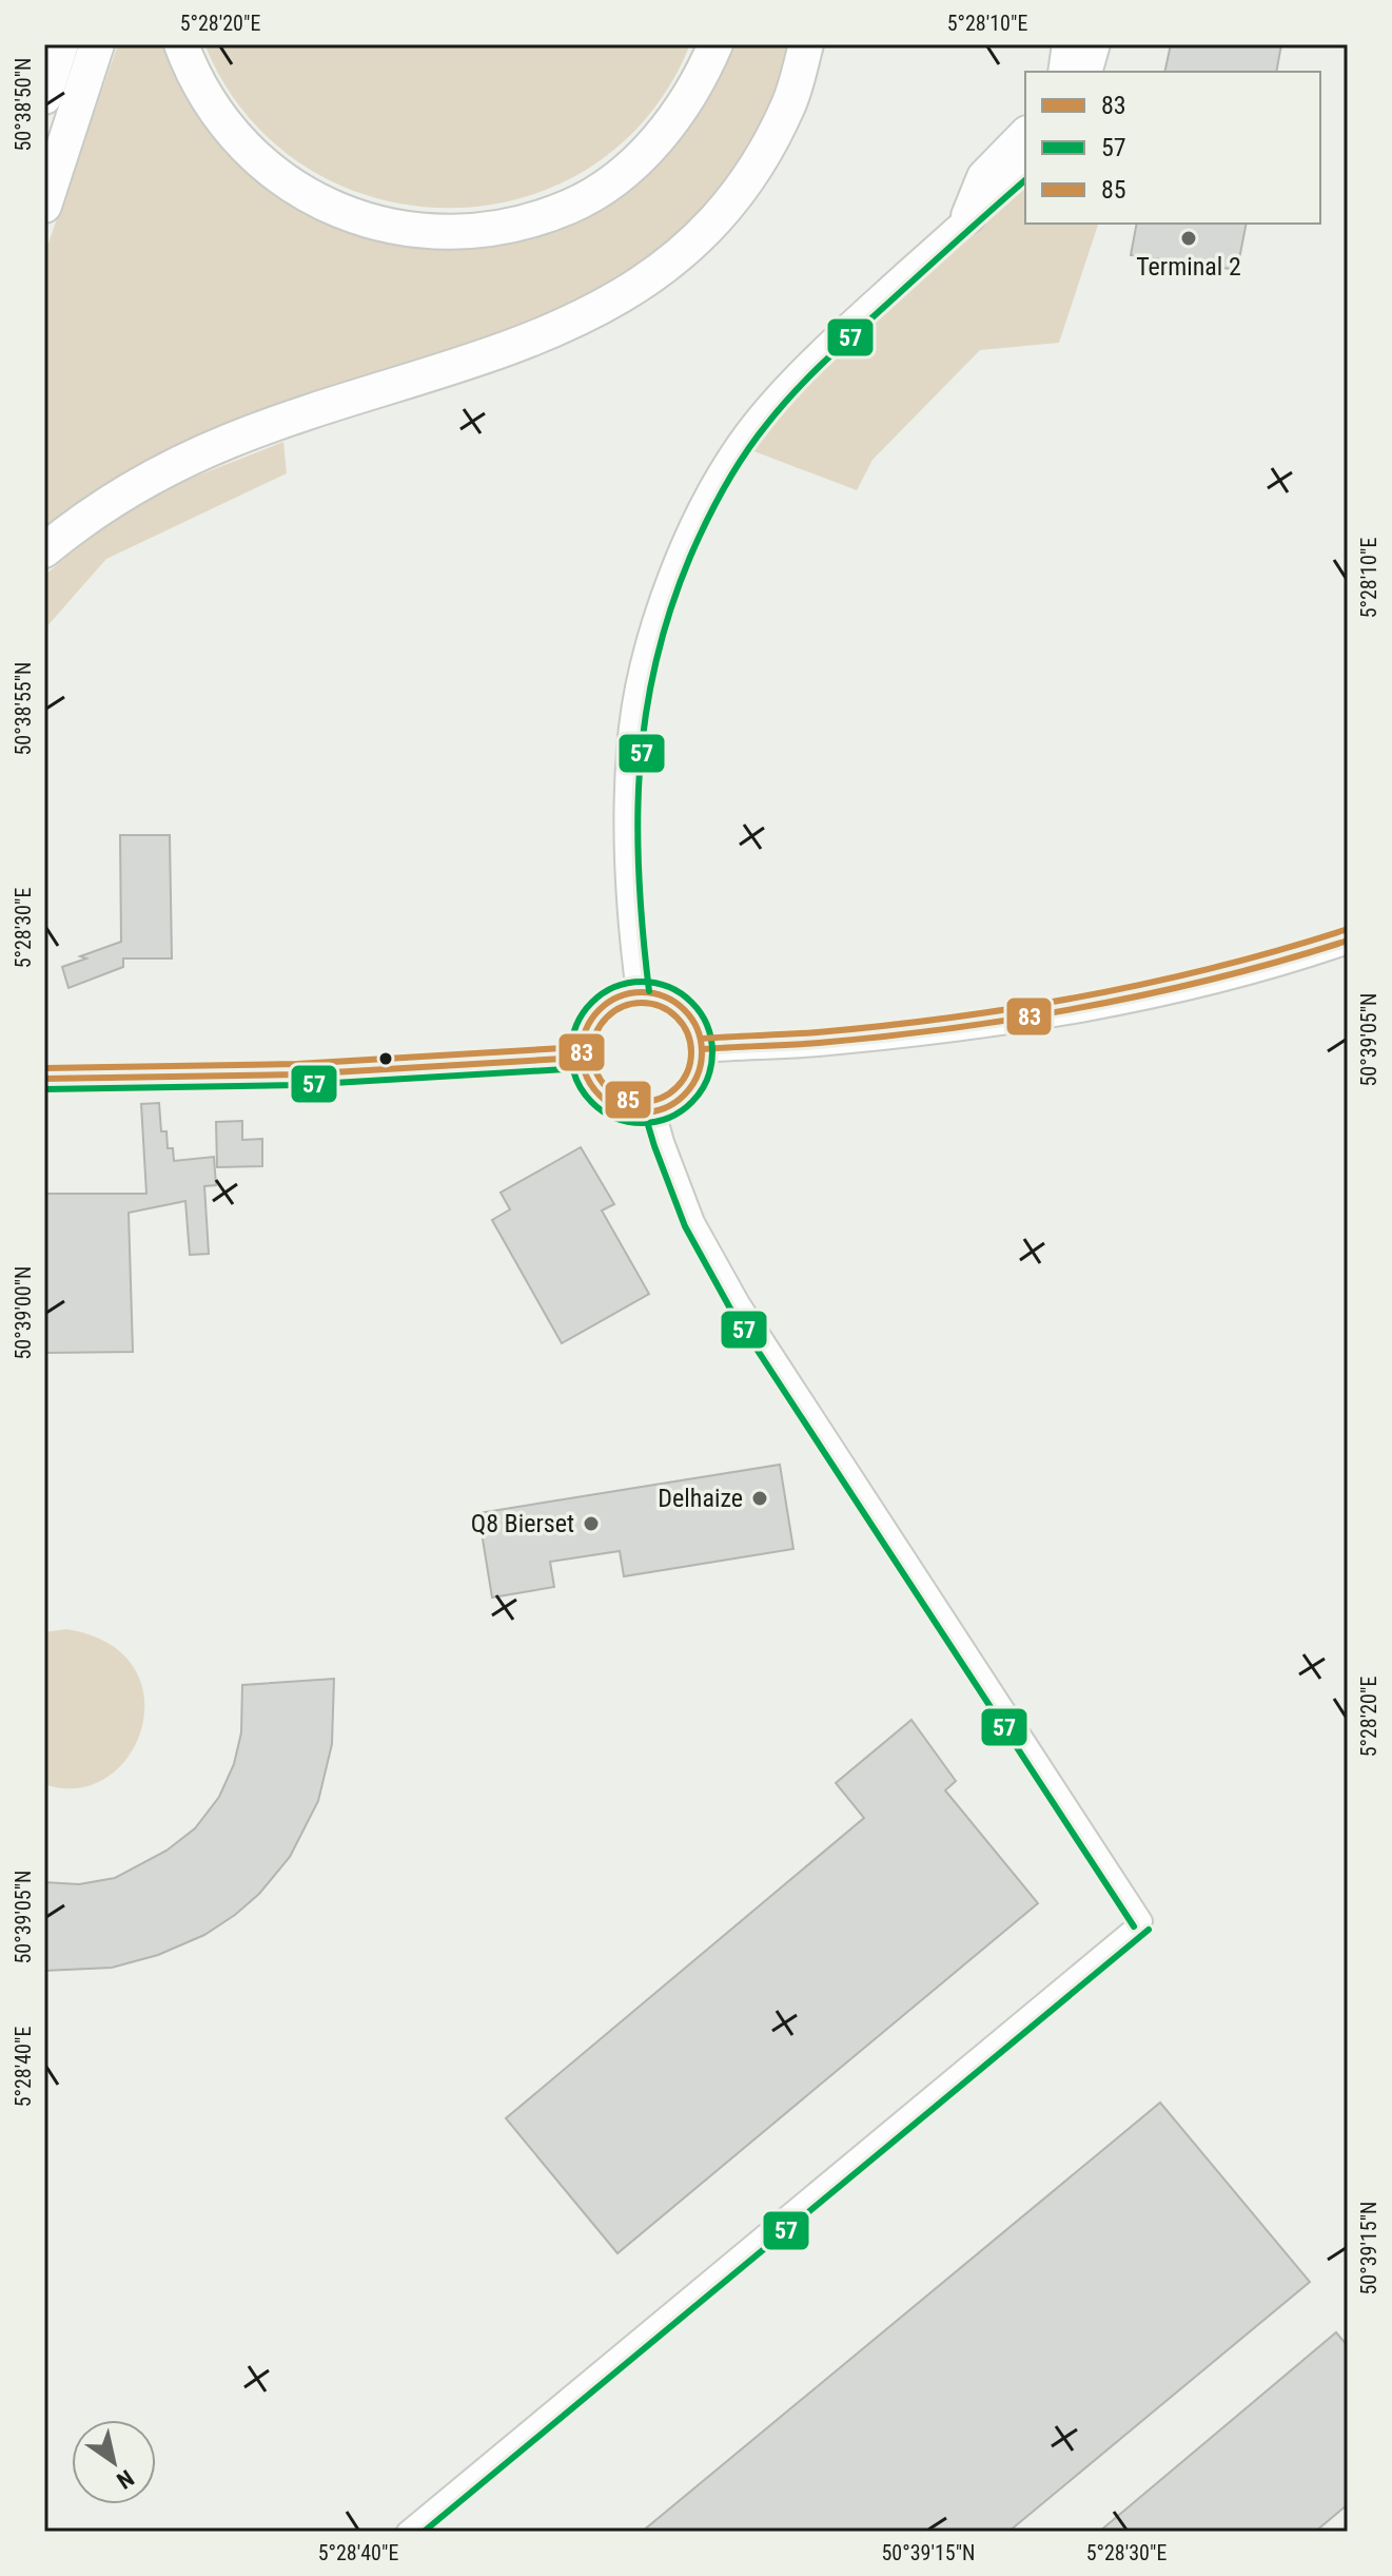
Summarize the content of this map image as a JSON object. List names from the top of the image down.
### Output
{
  "places": ["Terminal 2", "Delhaize", "Q8 Bierset"],
  "lines": ["transit line 57", "transit line 85", "transit line 83"],
  "legend": ["83", "57", "85"],
  "north": "bottom right",
  "coordinates": [
    "5°28'20\"E",
    "5°28'10\"E",
    "50°38'50\"N",
    "50°38'55\"N",
    "5°28'30\"E",
    "50°39'05\"N",
    "50°39'00\"N",
    "5°28'40\"E",
    "50°39'15\"N"
  ]
}
